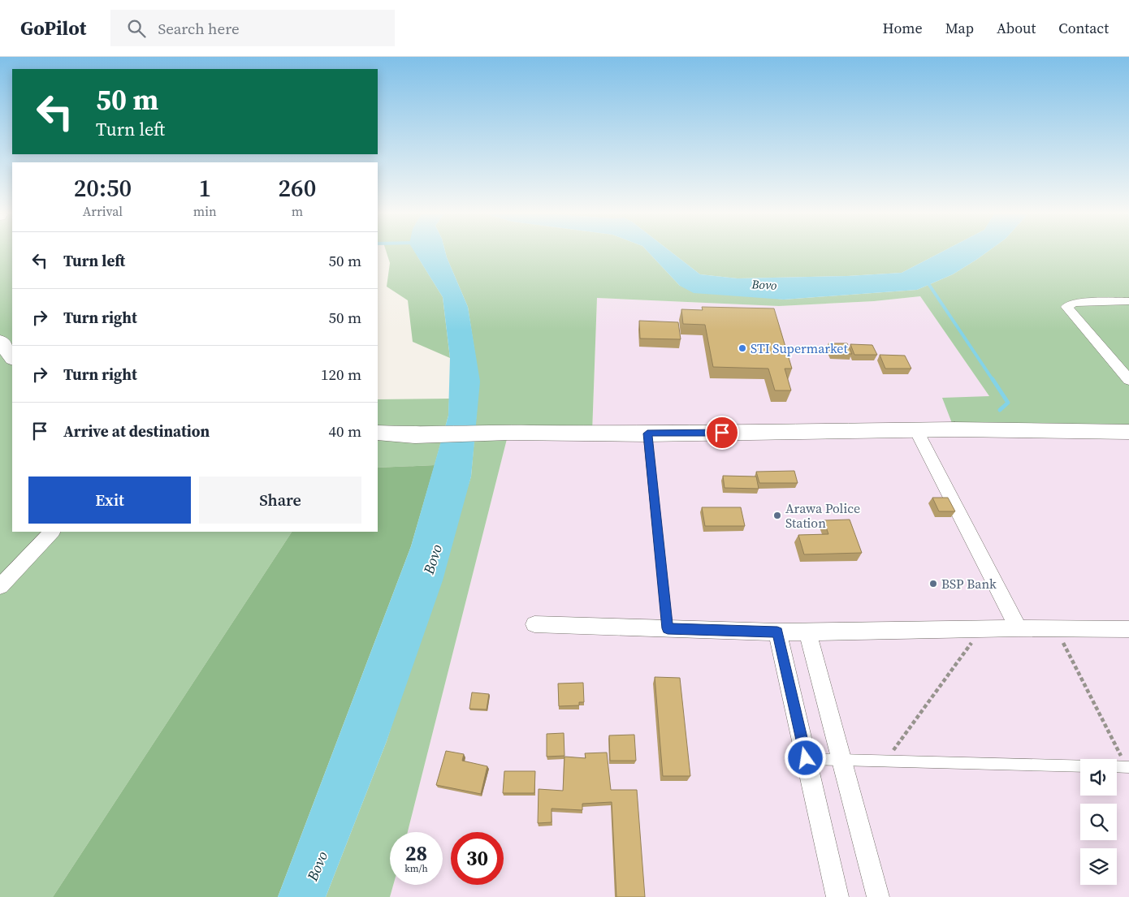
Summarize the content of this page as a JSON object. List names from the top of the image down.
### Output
{
  "water": ["Bovo"],
  "places": ["STI Supermarket", "Arawa Police Station", "BSP Bank"],
  "page": {
    "header": "GoPilot",
    "search": "Search here",
    "nav": [
      "Home",
      "Map",
      "About",
      "Contact"
    ],
    "turn": ["50 m", "Turn left"],
    "eta": [
      "20:50",
      "Arrival",
      "1",
      "min",
      "260",
      "m"
    ],
    "list": [
      {
        "name": "Turn left",
        "value": "50 m"
      },
      {
        "name": "Turn right",
        "value": "50 m"
      },
      {
        "name": "Turn right",
        "value": "120 m"
      },
      {
        "name": "Arrive at destination",
        "value": "40 m"
      }
    ],
    "buttons": ["Exit", "Share"],
    "speed": "28 km/h",
    "limit": "30"
  }
}
